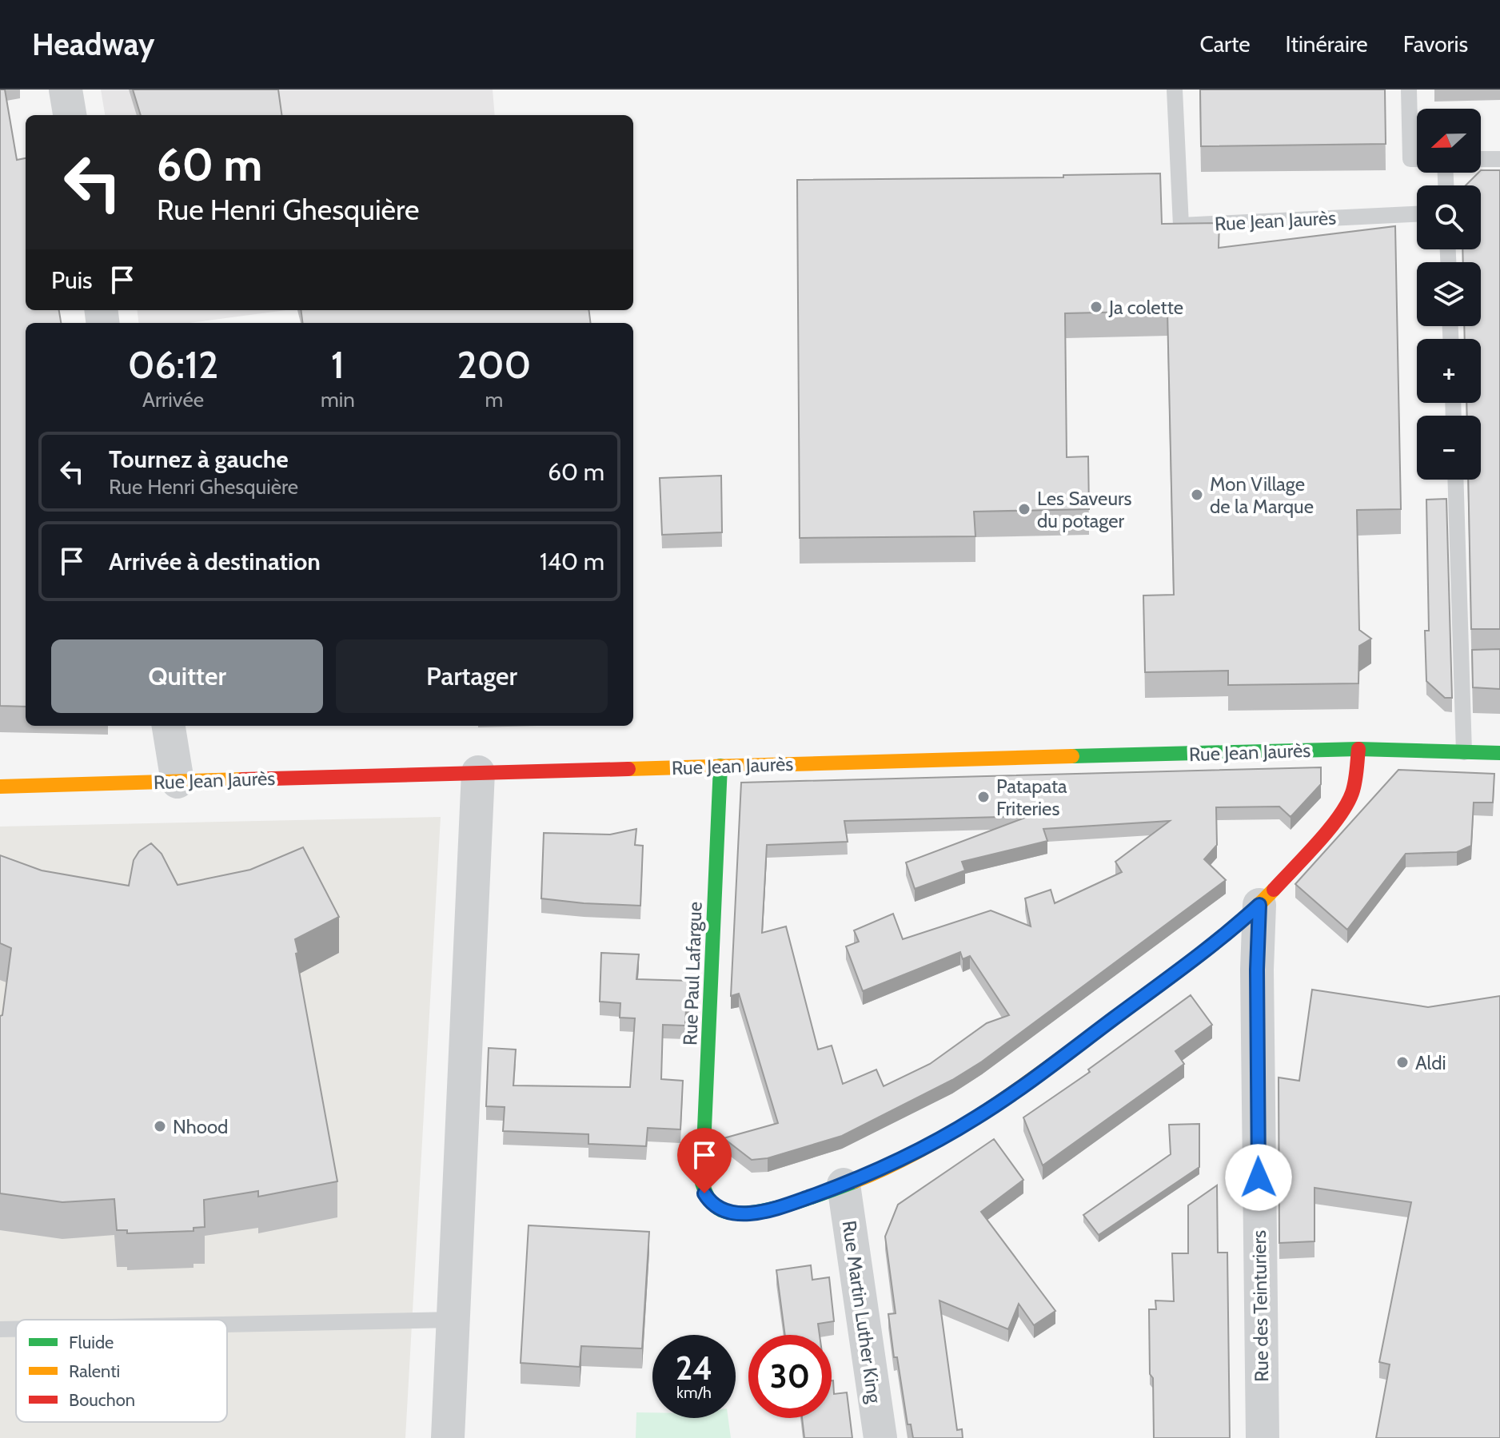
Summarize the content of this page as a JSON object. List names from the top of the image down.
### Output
{
  "streets": {
    "main road": ["Rue Jean Jaurès", "Rue Paul Lafargue"],
    "street": ["Rue des Teinturiers", "Rue Martin Luther King"]
  },
  "crossings": [
    ["Rue Jean Jaurès", "Rue Paul Lafargue"],
    ["Rue Paul Lafargue", "Rue Martin Luther King"]
  ],
  "places": [
    "Ja colette",
    "Mon Village de la Marque",
    "Les Saveurs du potager",
    "Patapata Friteries",
    "Aldi",
    "Nhood"
  ],
  "legend": ["Fluide", "Ralenti", "Bouchon"],
  "north": "left",
  "page": {
    "header": "Headway",
    "nav": ["Carte", "Itinéraire", "Favoris"],
    "map_buttons": ["+", "−"],
    "turn": ["60 m", "Rue Henri Ghesquière"],
    "then": "Puis",
    "eta": [
      "06:12",
      "Arrivée",
      "1",
      "min",
      "200",
      "m"
    ],
    "list": [
      {
        "name": "Tournez à gauche",
        "note": "Rue Henri Ghesquière",
        "value": "60 m"
      },
      {
        "name": "Arrivée à destination",
        "value": "140 m"
      }
    ],
    "buttons": ["Quitter", "Partager"],
    "speed": "24 km/h",
    "limit": "30"
  }
}
